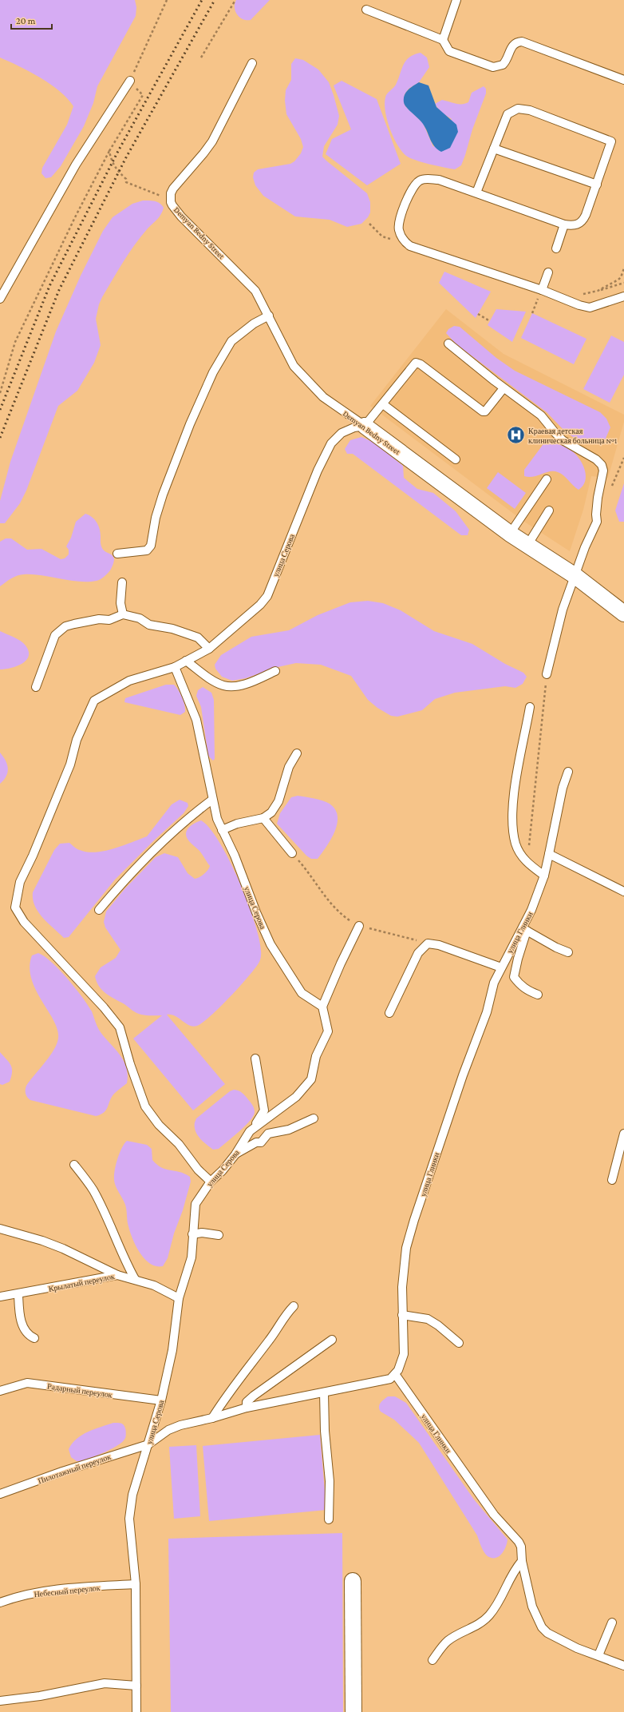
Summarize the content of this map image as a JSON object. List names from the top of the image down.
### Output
{
  "streets": {
    "street": ["Demyan Bedny Street"],
    "lane": [
      "улица Серова",
      "улица Глинки",
      "Крылатый переулок",
      "Радарный переулок",
      "Пилотажный переулок",
      "Небесный переулок"
    ]
  },
  "crossings": [
    ["Demyan Bedny Street", "улица Серова"],
    ["улица Серова", "Крылатый переулок"],
    ["улица Серова", "Радарный переулок"],
    ["улица Серова", "Пилотажный переулок"],
    ["улица Серова", "Небесный переулок"],
    ["улица Глинки", "Пилотажный переулок"]
  ],
  "places": {
    "hospital": ["Краевая детская клиническая больница №1"]
  },
  "scale_bar": "20 m"
}
